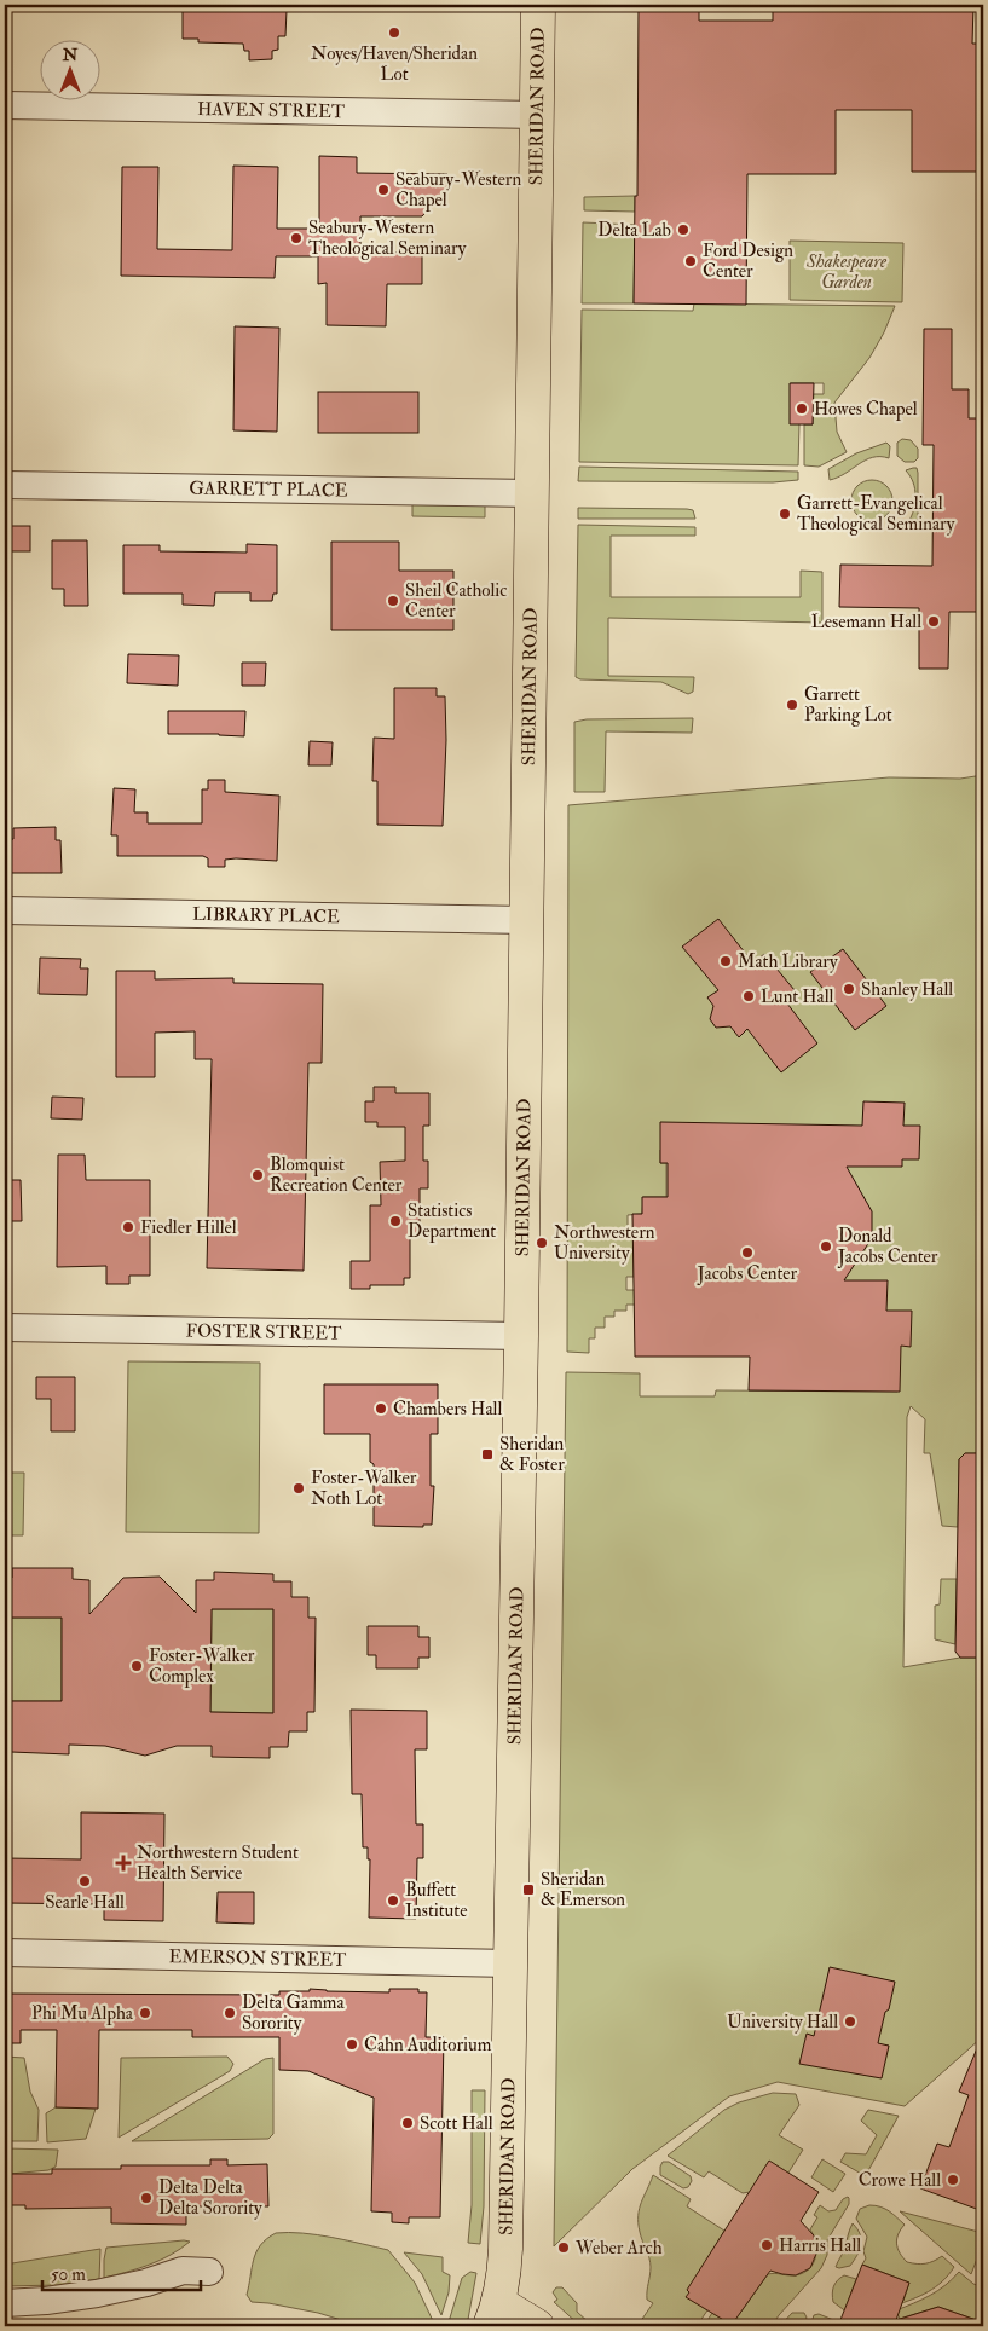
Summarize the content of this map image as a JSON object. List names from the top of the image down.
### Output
{
  "streets": {
    "main road": ["SHERIDAN ROAD"],
    "street": [
      "HAVEN STREET",
      "GARRETT PLACE",
      "LIBRARY PLACE",
      "FOSTER STREET",
      "EMERSON STREET"
    ]
  },
  "crossings": [
    ["SHERIDAN ROAD", "HAVEN STREET"],
    ["SHERIDAN ROAD", "GARRETT PLACE"],
    ["SHERIDAN ROAD", "LIBRARY PLACE"],
    ["SHERIDAN ROAD", "FOSTER STREET"],
    ["SHERIDAN ROAD", "EMERSON STREET"]
  ],
  "parks": ["Shakespeare Garden"],
  "places": {
    "other": [
      "Noyes/Haven/Sheridan Lot",
      "Seabury-Western Chapel",
      "Delta Lab",
      "Seabury-Western Theological Seminary",
      "Ford Design Center",
      "Howes Chapel",
      "Garrett-Evangelical Theological Seminary",
      "Sheil Catholic Center",
      "Lesemann Hall",
      "Garrett Parking Lot",
      "Math Library",
      "Shanley Hall",
      "Lunt Hall",
      "Blomquist Recreation Center",
      "Statistics Department",
      "Fiedler Hillel",
      "Northwestern University",
      "Donald Jacobs Center",
      "Jacobs Center",
      "Chambers Hall",
      "Foster-Walker Noth Lot",
      "Foster-Walker Complex",
      "Searle Hall",
      "Buffett Institute",
      "Phi Mu Alpha",
      "Delta Gamma Sorority",
      "University Hall",
      "Cahn Auditorium",
      "Scott Hall",
      "Crowe Hall",
      "Delta Delta Delta Sorority",
      "Harris Hall",
      "Weber Arch"
    ],
    "transit": ["Sheridan & Foster", "Sheridan & Emerson"],
    "health": ["Northwestern Student Health Service"]
  },
  "scale_bar": "50 m",
  "north": "top"
}
